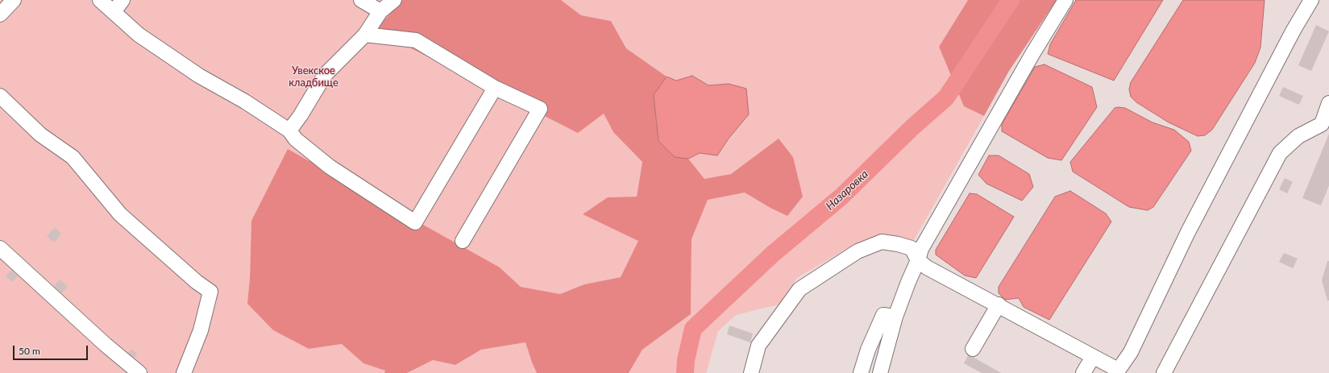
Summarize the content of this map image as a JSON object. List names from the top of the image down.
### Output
{
  "water": ["Назаровка"],
  "parks": ["Увекское кладбище"],
  "scale_bar": "50 m"
}
